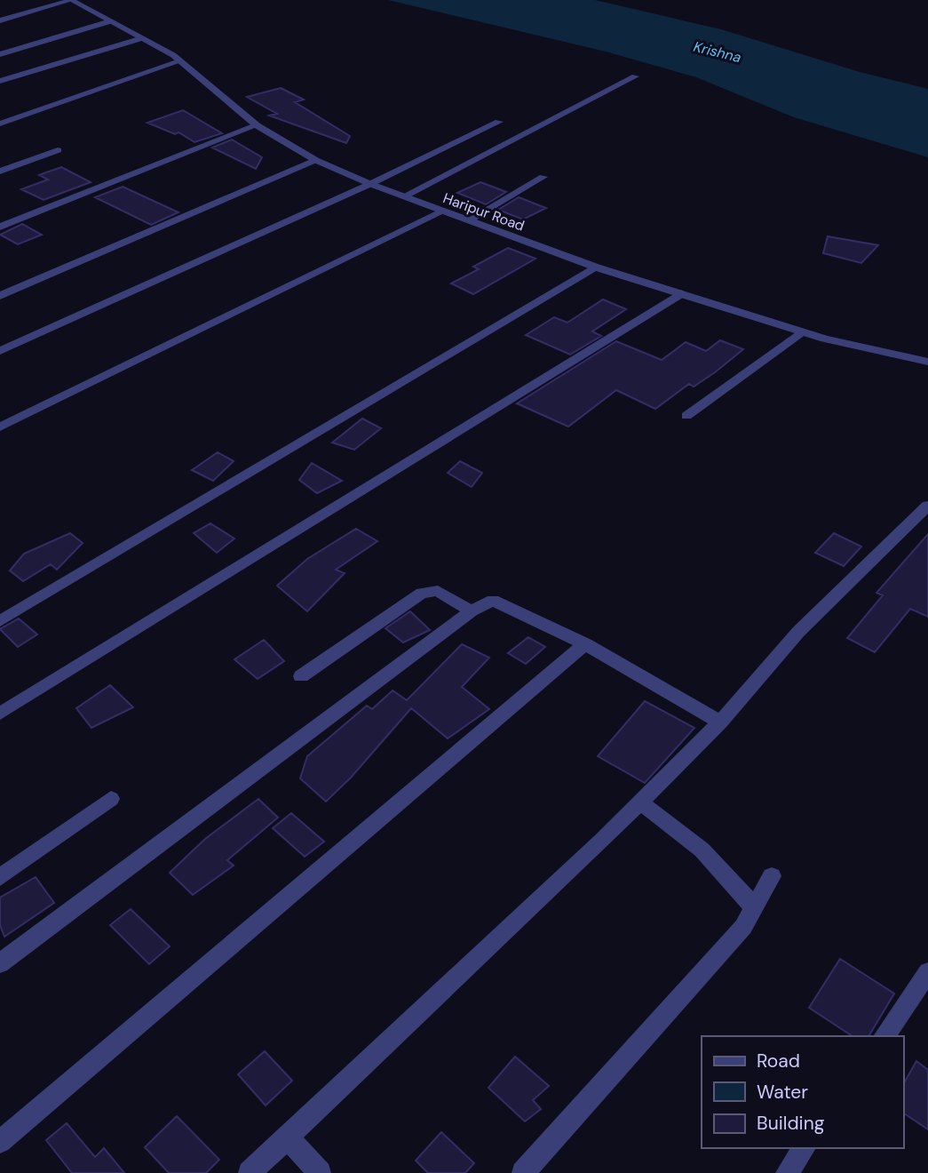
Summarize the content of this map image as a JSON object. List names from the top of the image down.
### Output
{
  "streets": {
    "street": ["Haripur Road"]
  },
  "water": ["Krishna"],
  "legend": ["Road", "Water", "Building"]
}
